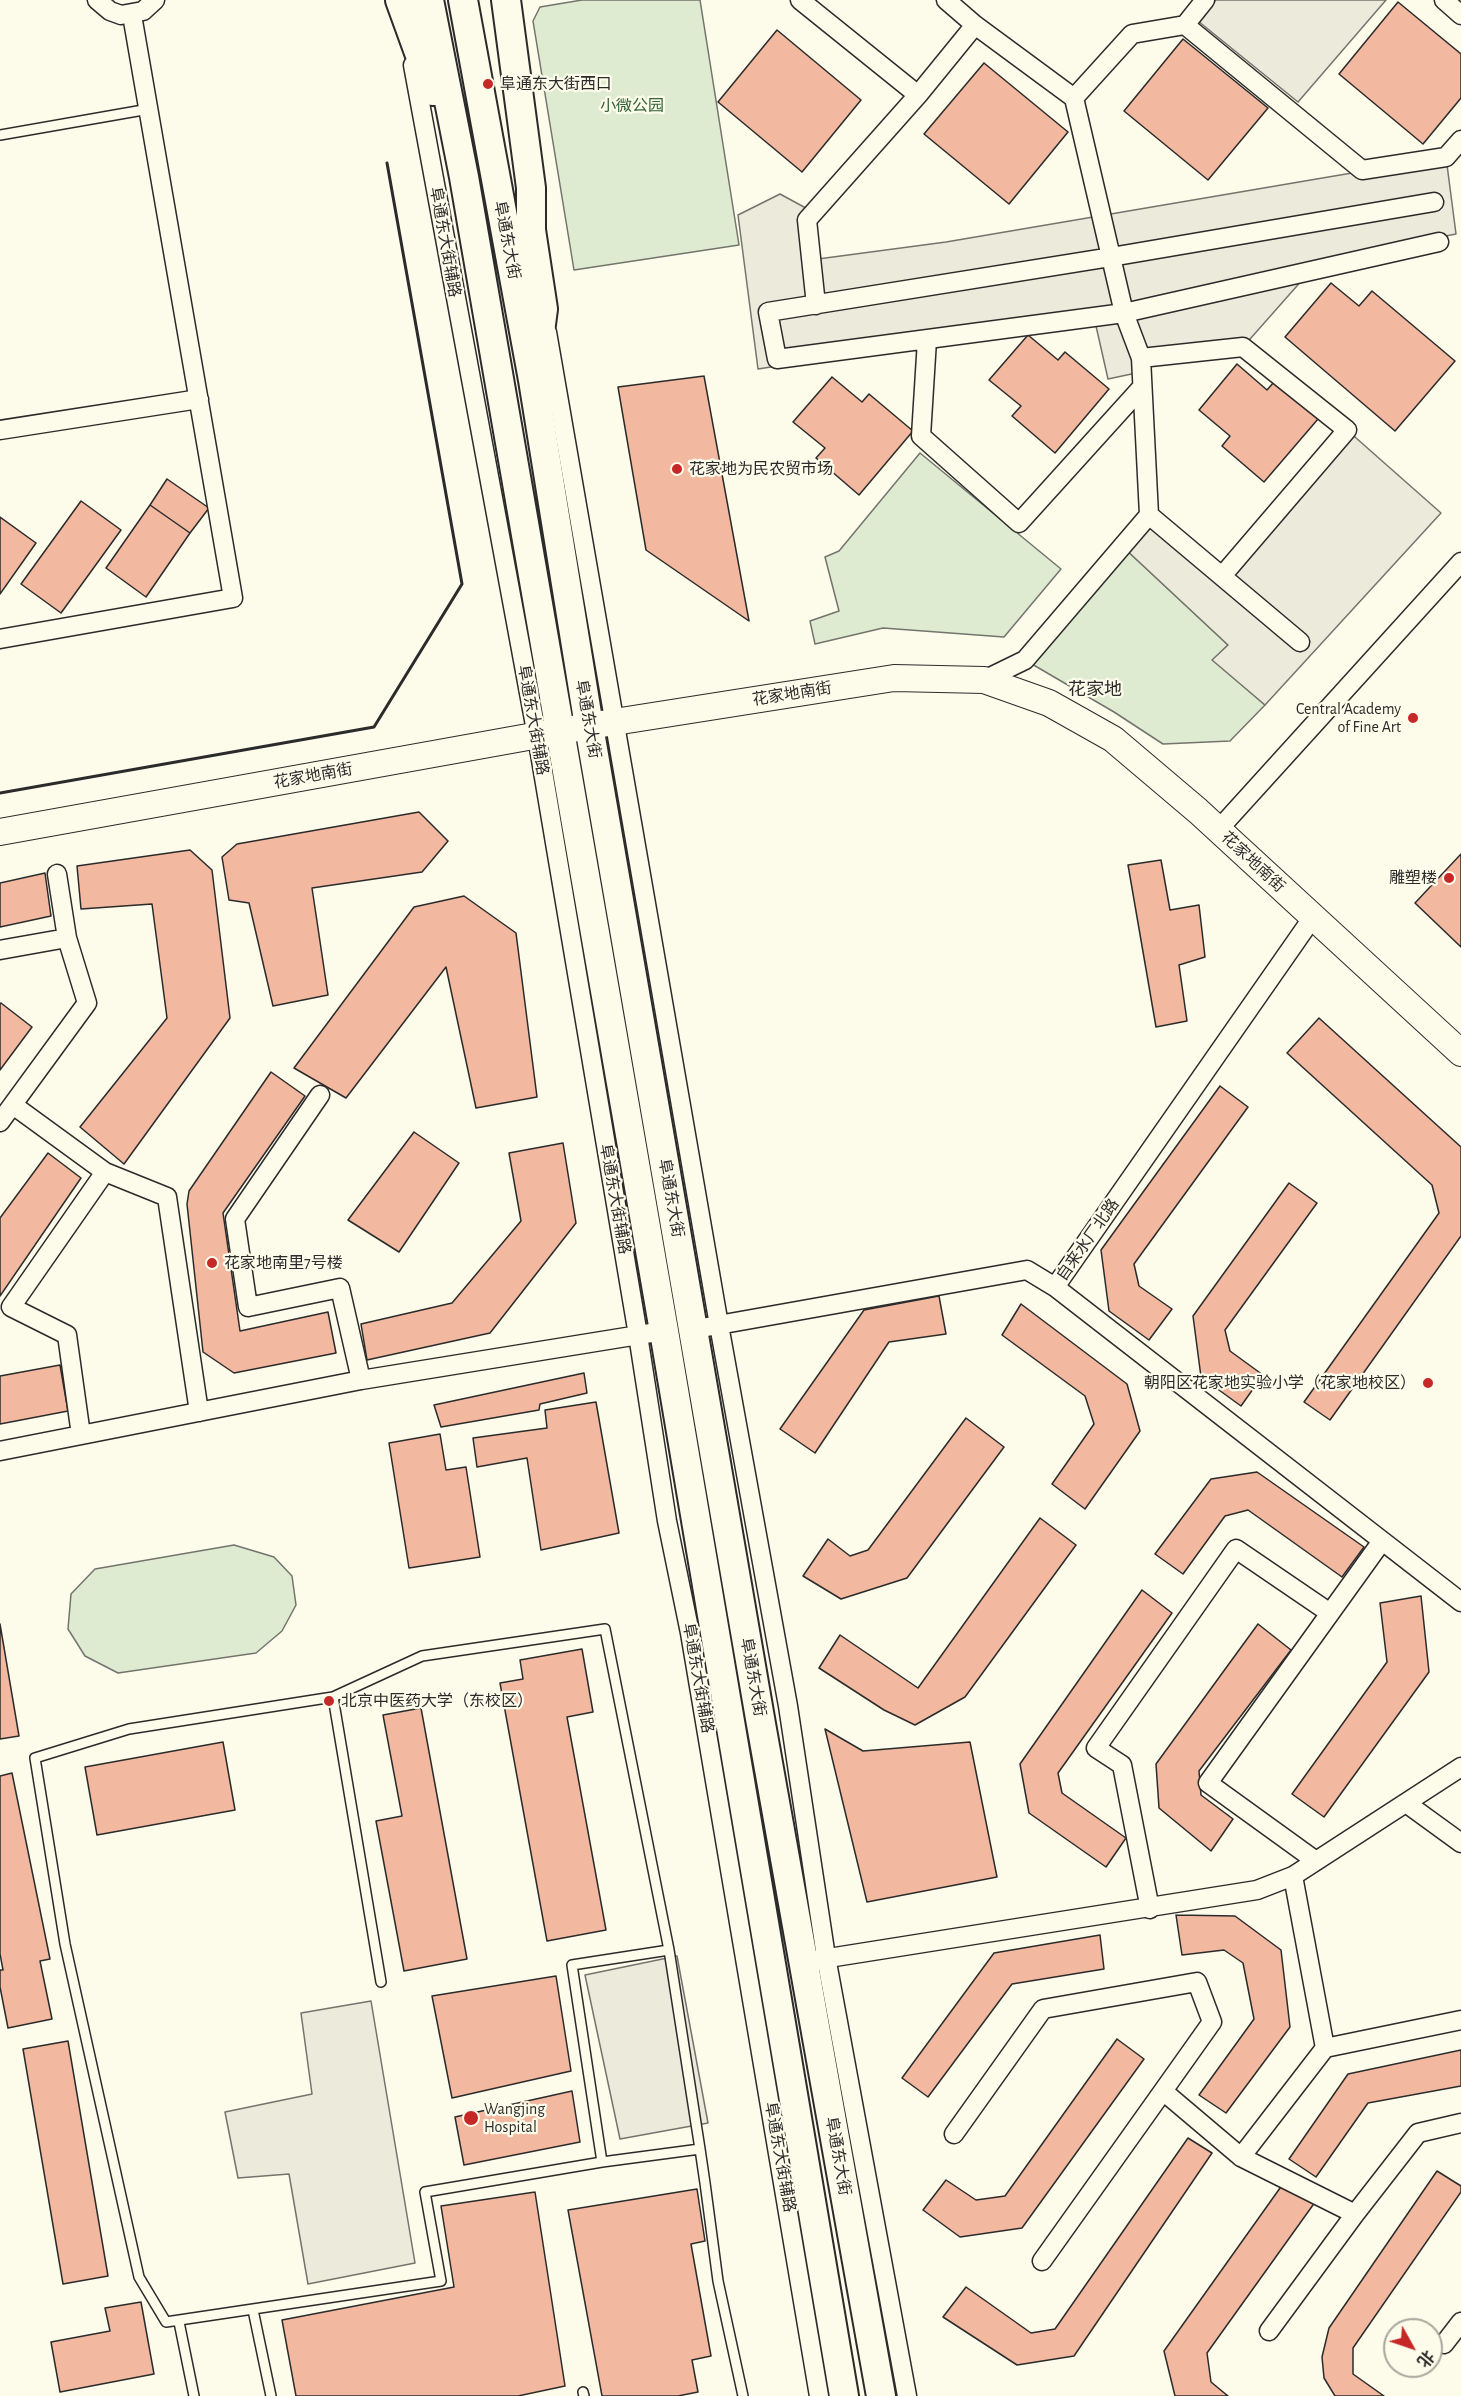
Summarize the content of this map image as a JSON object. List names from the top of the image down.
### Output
{
  "streets": {
    "main road": ["阜通东大街"],
    "street": ["阜通东大街辅路", "花家地南街", "自来水厂北路"]
  },
  "crossings": [
    ["阜通东大街", "阜通东大街辅路"],
    ["阜通东大街", "花家地南街"],
    ["阜通东大街", "自来水厂北路"],
    ["阜通东大街辅路", "花家地南街"],
    ["花家地南街", "自来水厂北路"]
  ],
  "districts": ["花家地"],
  "parks": ["小微公园"],
  "places": [
    "阜通东大街西口",
    "花家地为民农贸市场",
    "Central Academy of Fine Art",
    "雕塑楼",
    "花家地南里7号楼",
    "朝阳区花家地实验小学（花家地校区）",
    "北京中医药大学（东校区）",
    "Wangjing Hospital"
  ],
  "north": "bottom right"
}
